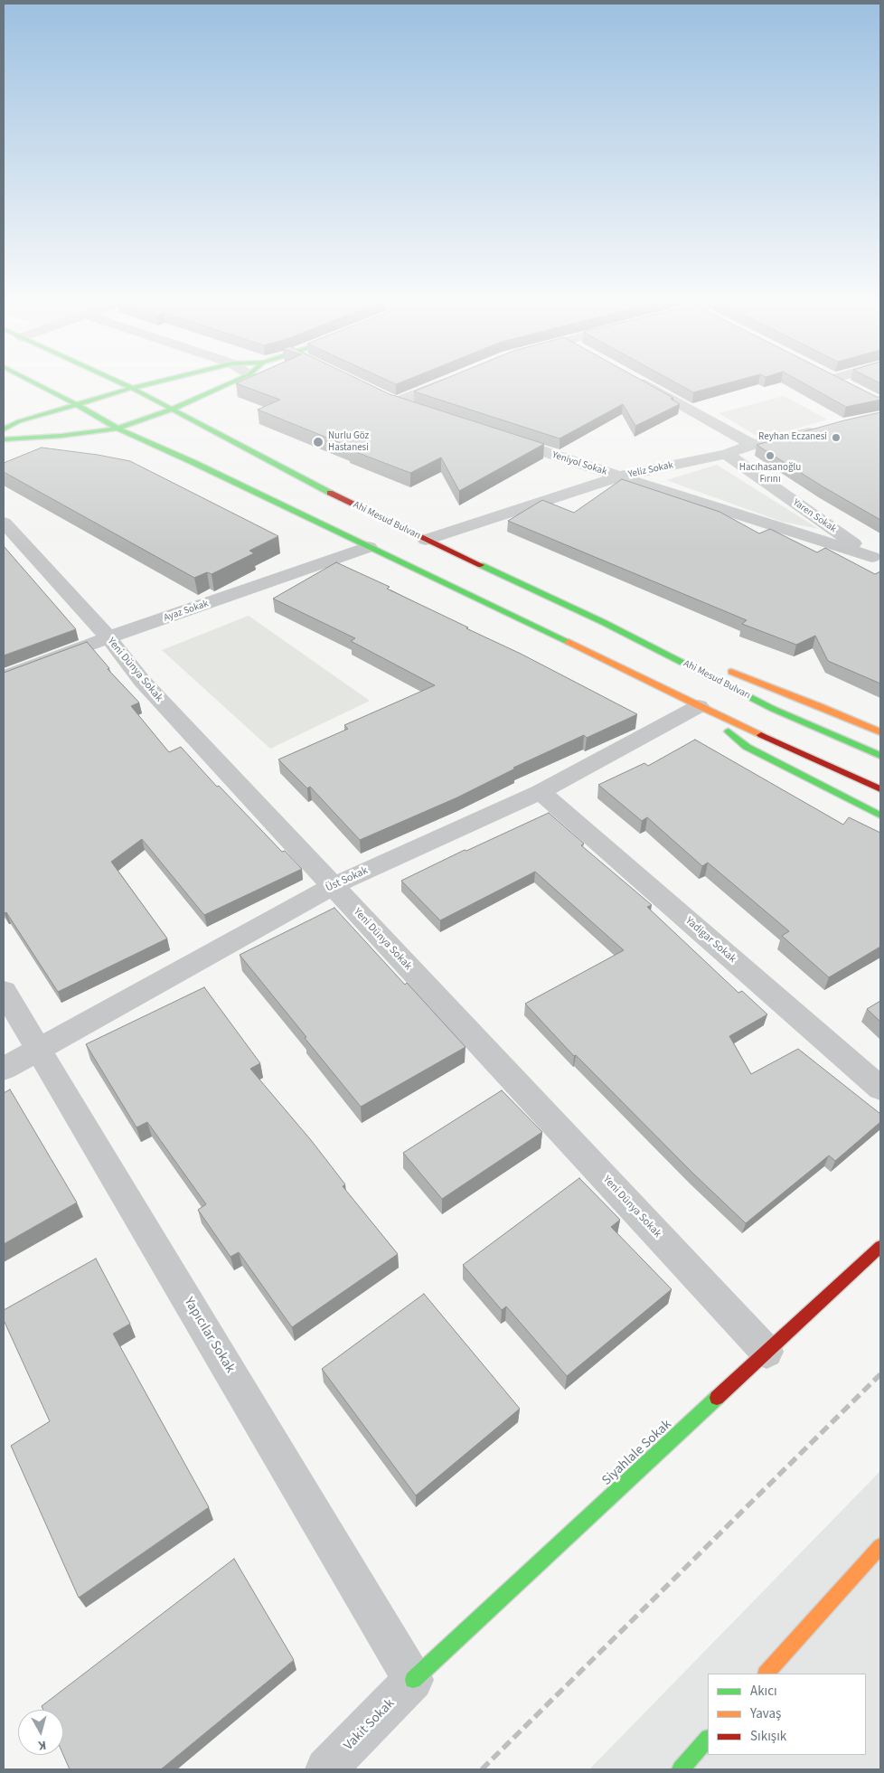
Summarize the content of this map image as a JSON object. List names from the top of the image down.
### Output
{
  "streets": {
    "main road": ["Ahi Mesud Bulvarı", "Siyahlale Sokak"],
    "street": [
      "Yeniyol Sokak",
      "Yeliz Sokak",
      "Yaren Sokak",
      "Ayaz Sokak",
      "Yeni Dünya Sokak",
      "Üst Sokak",
      "Yadigar Sokak",
      "Yapıcılar Sokak",
      "Vakit Sokak"
    ]
  },
  "crossings": [
    ["Yeniyol Sokak", "Yeliz Sokak"],
    ["Yeniyol Sokak", "Yaren Sokak"],
    ["Yeliz Sokak", "Yaren Sokak"],
    ["Yeliz Sokak", "Ahi Mesud Bulvarı"],
    ["Ayaz Sokak", "Yeni Dünya Sokak"],
    ["Yeni Dünya Sokak", "Üst Sokak"],
    ["Yeni Dünya Sokak", "Siyahlale Sokak"],
    ["Üst Sokak", "Yadigar Sokak"],
    ["Üst Sokak", "Yapıcılar Sokak"],
    ["Yapıcılar Sokak", "Siyahlale Sokak"],
    ["Yapıcılar Sokak", "Vakit Sokak"],
    ["Siyahlale Sokak", "Vakit Sokak"]
  ],
  "places": ["Reyhan Eczanesi", "Nurlu Göz Hastanesi", "Hacıhasanoğlu Fırını"],
  "legend": ["Akıcı", "Yavaş", "Sıkışık"],
  "north": "bottom"
}
